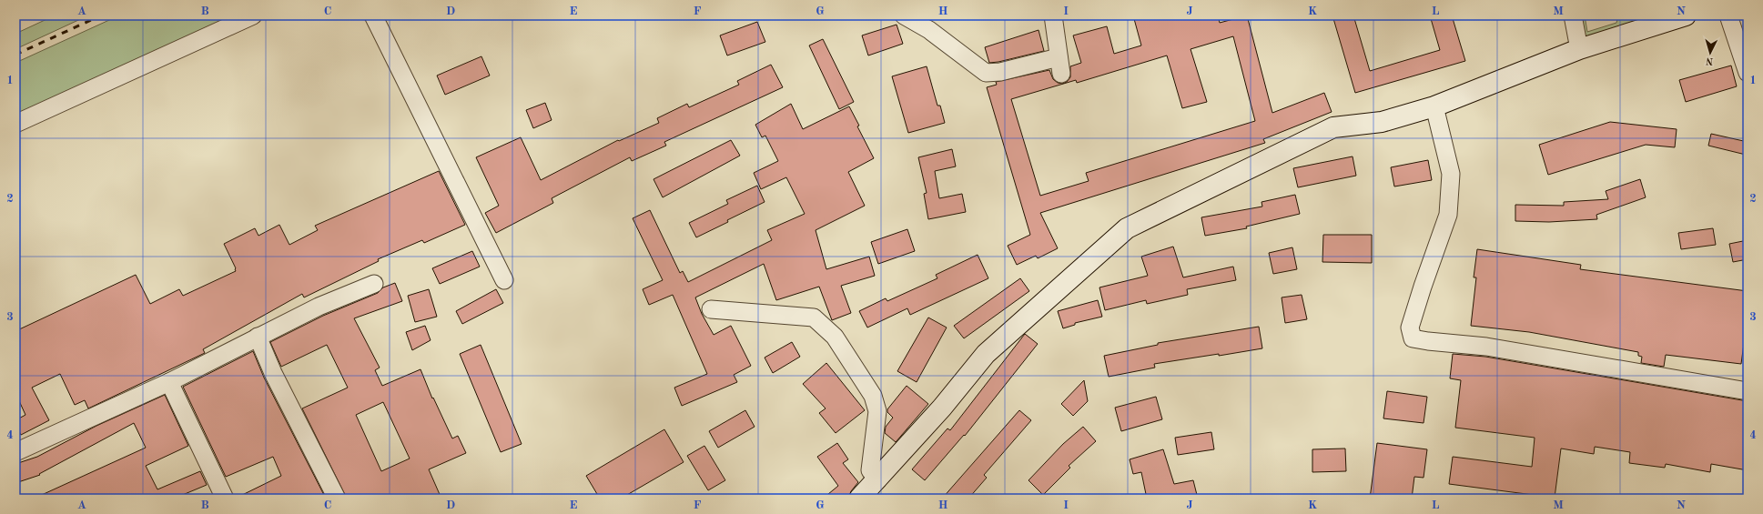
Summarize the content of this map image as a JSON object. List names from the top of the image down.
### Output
{
  "north": "bottom",
  "grid": {
    "columns": [
      "A",
      "B",
      "C",
      "D",
      "E",
      "F",
      "G",
      "H",
      "I",
      "J",
      "K",
      "L",
      "M",
      "N"
    ],
    "rows": [
      "1",
      "2",
      "3",
      "4"
    ]
  }
}
